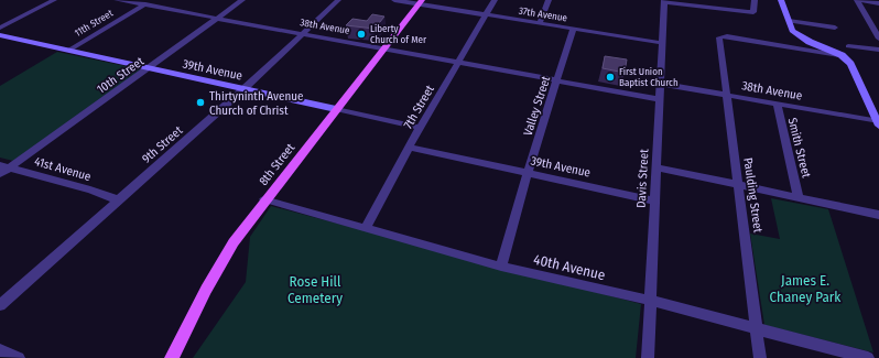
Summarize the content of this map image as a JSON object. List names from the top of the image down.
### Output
{
  "streets": {
    "main road": ["8th Street"],
    "street": [
      "37th Avenue",
      "11th Street",
      "38th Avenue",
      "39th Avenue",
      "10th Street",
      "Valley Street",
      "7th Street",
      "9th Street",
      "Smith Street",
      "41st Avenue",
      "Davis Street",
      "Paulding Street",
      "40th Avenue"
    ]
  },
  "crossings": [
    ["37th Avenue", "Valley Street"],
    ["37th Avenue", "7th Street"],
    ["37th Avenue", "8th Street"],
    ["37th Avenue", "Davis Street"],
    ["11th Street", "38th Avenue"],
    ["11th Street", "39th Avenue"],
    ["38th Avenue", "10th Street"],
    ["38th Avenue", "Valley Street"],
    ["38th Avenue", "7th Street"],
    ["38th Avenue", "9th Street"],
    ["38th Avenue", "Smith Street"],
    ["38th Avenue", "8th Street"],
    ["38th Avenue", "Davis Street"],
    ["38th Avenue", "Paulding Street"],
    ["39th Avenue", "10th Street"],
    ["39th Avenue", "Valley Street"],
    ["39th Avenue", "7th Street"],
    ["39th Avenue", "9th Street"],
    ["39th Avenue", "8th Street"],
    ["39th Avenue", "Davis Street"],
    ["10th Street", "41st Avenue"],
    ["Valley Street", "40th Avenue"],
    ["7th Street", "40th Avenue"],
    ["9th Street", "41st Avenue"],
    ["8th Street", "40th Avenue"],
    ["Davis Street", "40th Avenue"],
    ["Paulding Street", "40th Avenue"]
  ],
  "parks": ["James E. Chaney Park", "Rose Hill Cemetery"],
  "places": ["Liberty Church of Mer", "First Union Baptist Church", "Thirtyninth Avenue Church of Christ"]
}
